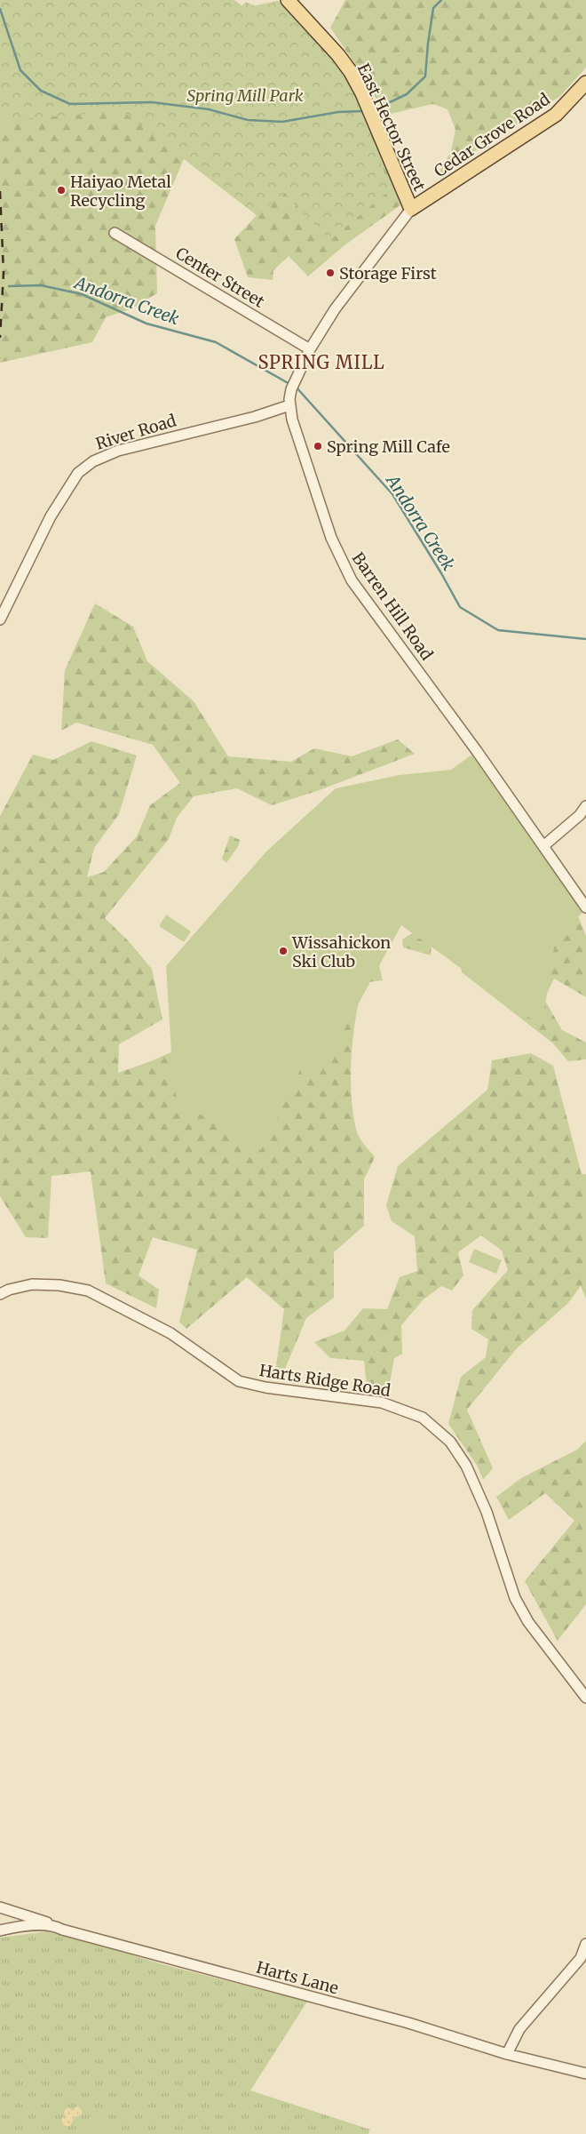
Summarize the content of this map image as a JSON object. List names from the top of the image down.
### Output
{
  "streets": {
    "main road": ["East Hector Street", "Cedar Grove Road"],
    "street": [
      "Center Street",
      "River Road",
      "Barren Hill Road",
      "Harts Ridge Road",
      "Harts Lane"
    ]
  },
  "crossings": [
    ["East Hector Street", "Cedar Grove Road"],
    ["East Hector Street", "Barren Hill Road"],
    ["Cedar Grove Road", "Barren Hill Road"],
    ["Center Street", "Barren Hill Road"],
    ["River Road", "Barren Hill Road"]
  ],
  "districts": ["SPRING MILL"],
  "water": ["Andorra Creek"],
  "parks": ["Spring Mill Park"],
  "places": [
    "Haiyao Metal Recycling",
    "Storage First",
    "Spring Mill Cafe",
    "Wissahickon Ski Club"
  ]
}
